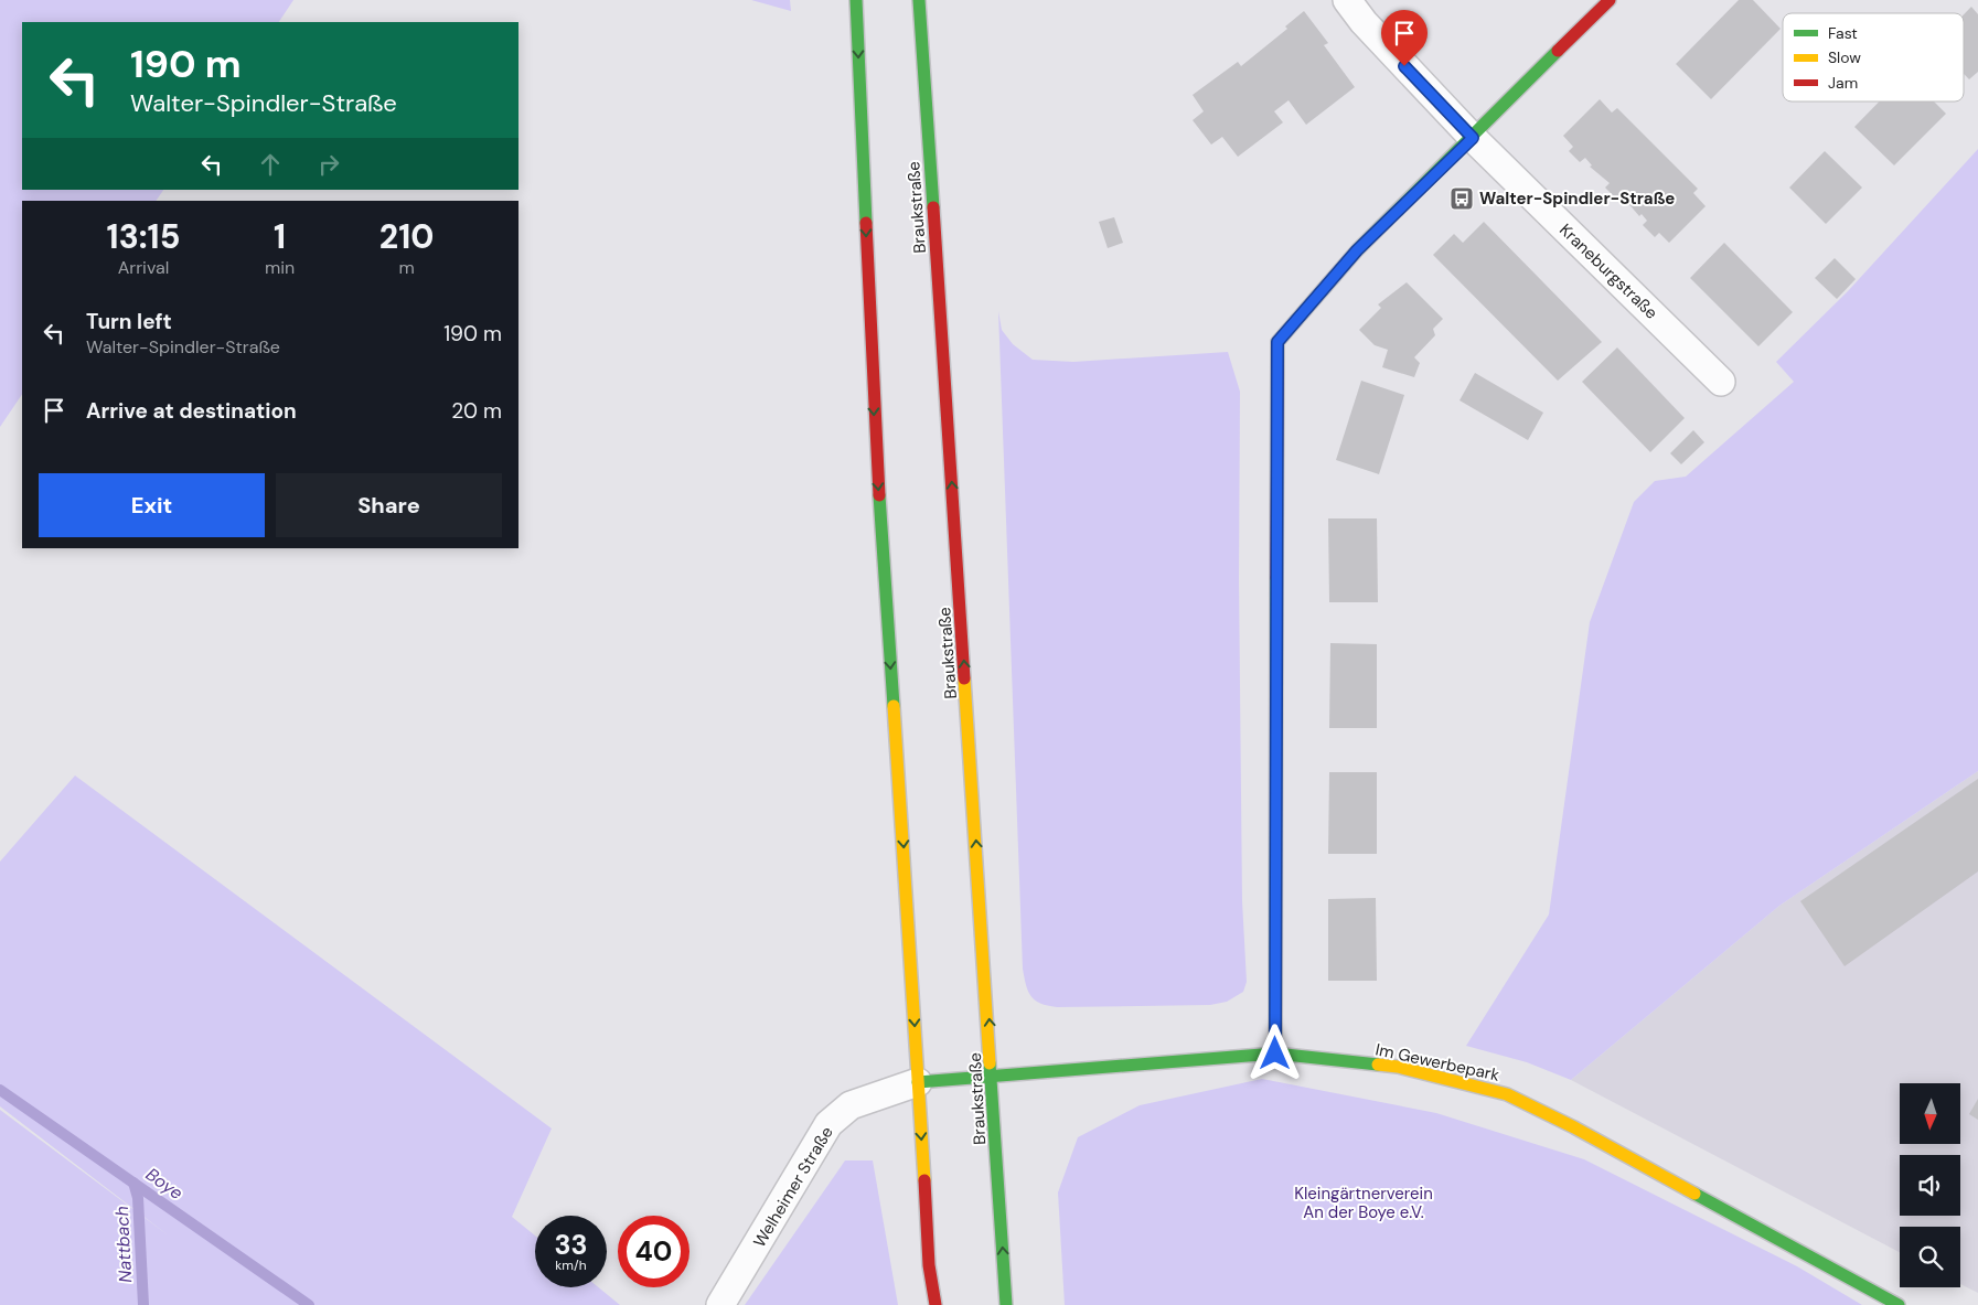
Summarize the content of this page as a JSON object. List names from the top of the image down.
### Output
{
  "streets": {
    "main road": ["Braukstraße", "Im Gewerbepark"],
    "street": ["Kraneburgstraße", "Welheimer Straße"]
  },
  "crossings": [
    ["Braukstraße", "Im Gewerbepark"],
    ["Im Gewerbepark", "Welheimer Straße"]
  ],
  "water": ["Boye", "Nattbach"],
  "parks": ["Kleingärtnerverein An der Boye e.V."],
  "places": {
    "bus stop": ["Walter-Spindler-Straße"]
  },
  "legend": ["Fast", "Slow", "Jam"],
  "north": "bottom",
  "page": {
    "turn": ["190 m", "Walter-Spindler-Straße"],
    "eta": [
      "13:15",
      "Arrival",
      "1",
      "min",
      "210",
      "m"
    ],
    "list": [
      {
        "name": "Turn left",
        "note": "Walter-Spindler-Straße",
        "value": "190 m"
      },
      {
        "name": "Arrive at destination",
        "value": "20 m"
      }
    ],
    "buttons": ["Exit", "Share"],
    "speed": "33 km/h",
    "limit": "40"
  }
}
